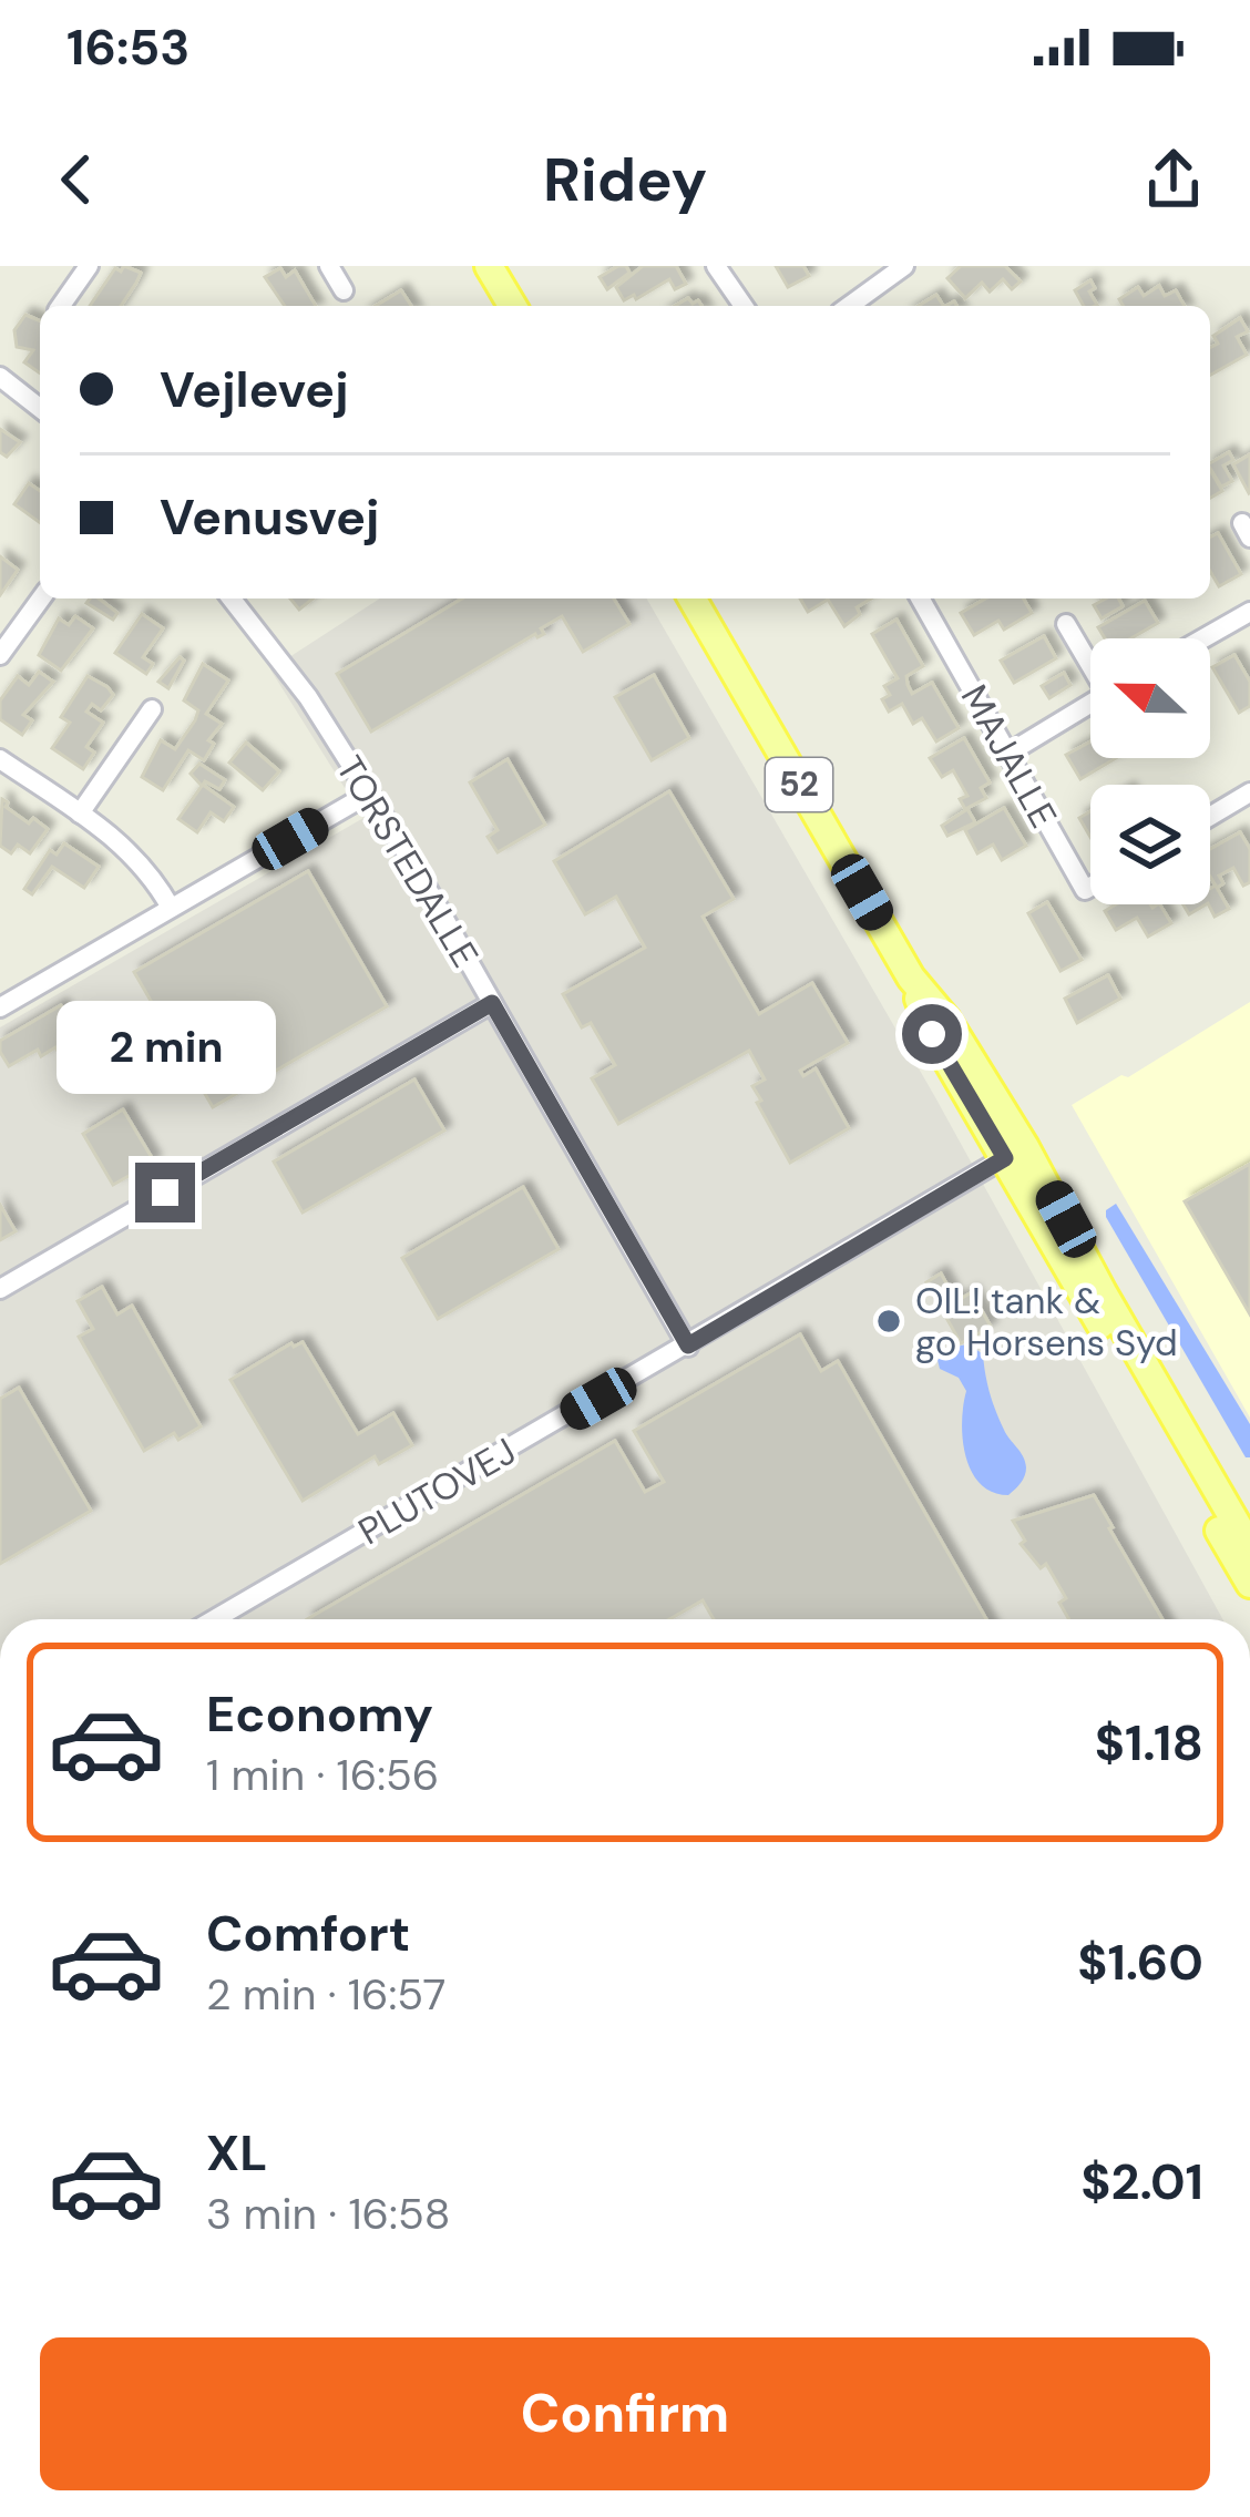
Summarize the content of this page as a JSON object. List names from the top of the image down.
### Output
{
  "streets": {
    "main road": ["52"],
    "street": ["MAJALLE", "TORSTEDALLE", "PLUTOVEJ"]
  },
  "crossings": [
    ["52", "PLUTOVEJ"],
    ["TORSTEDALLE", "PLUTOVEJ"]
  ],
  "places": ["OIL! tank & go Horsens Syd"],
  "north": "left",
  "page": {
    "status": "16:53",
    "header": "Ridey",
    "banner": ["Vejlevej", "Venusvej"],
    "bubble": "2 min",
    "list": [
      {
        "name": "Economy",
        "note": "1 min · 16:56",
        "value": "$1.18"
      },
      {
        "name": "Comfort",
        "note": "2 min · 16:57",
        "value": "$1.60"
      },
      {
        "name": "XL",
        "note": "3 min · 16:58",
        "value": "$2.01"
      }
    ],
    "buttons": "Confirm"
  }
}
